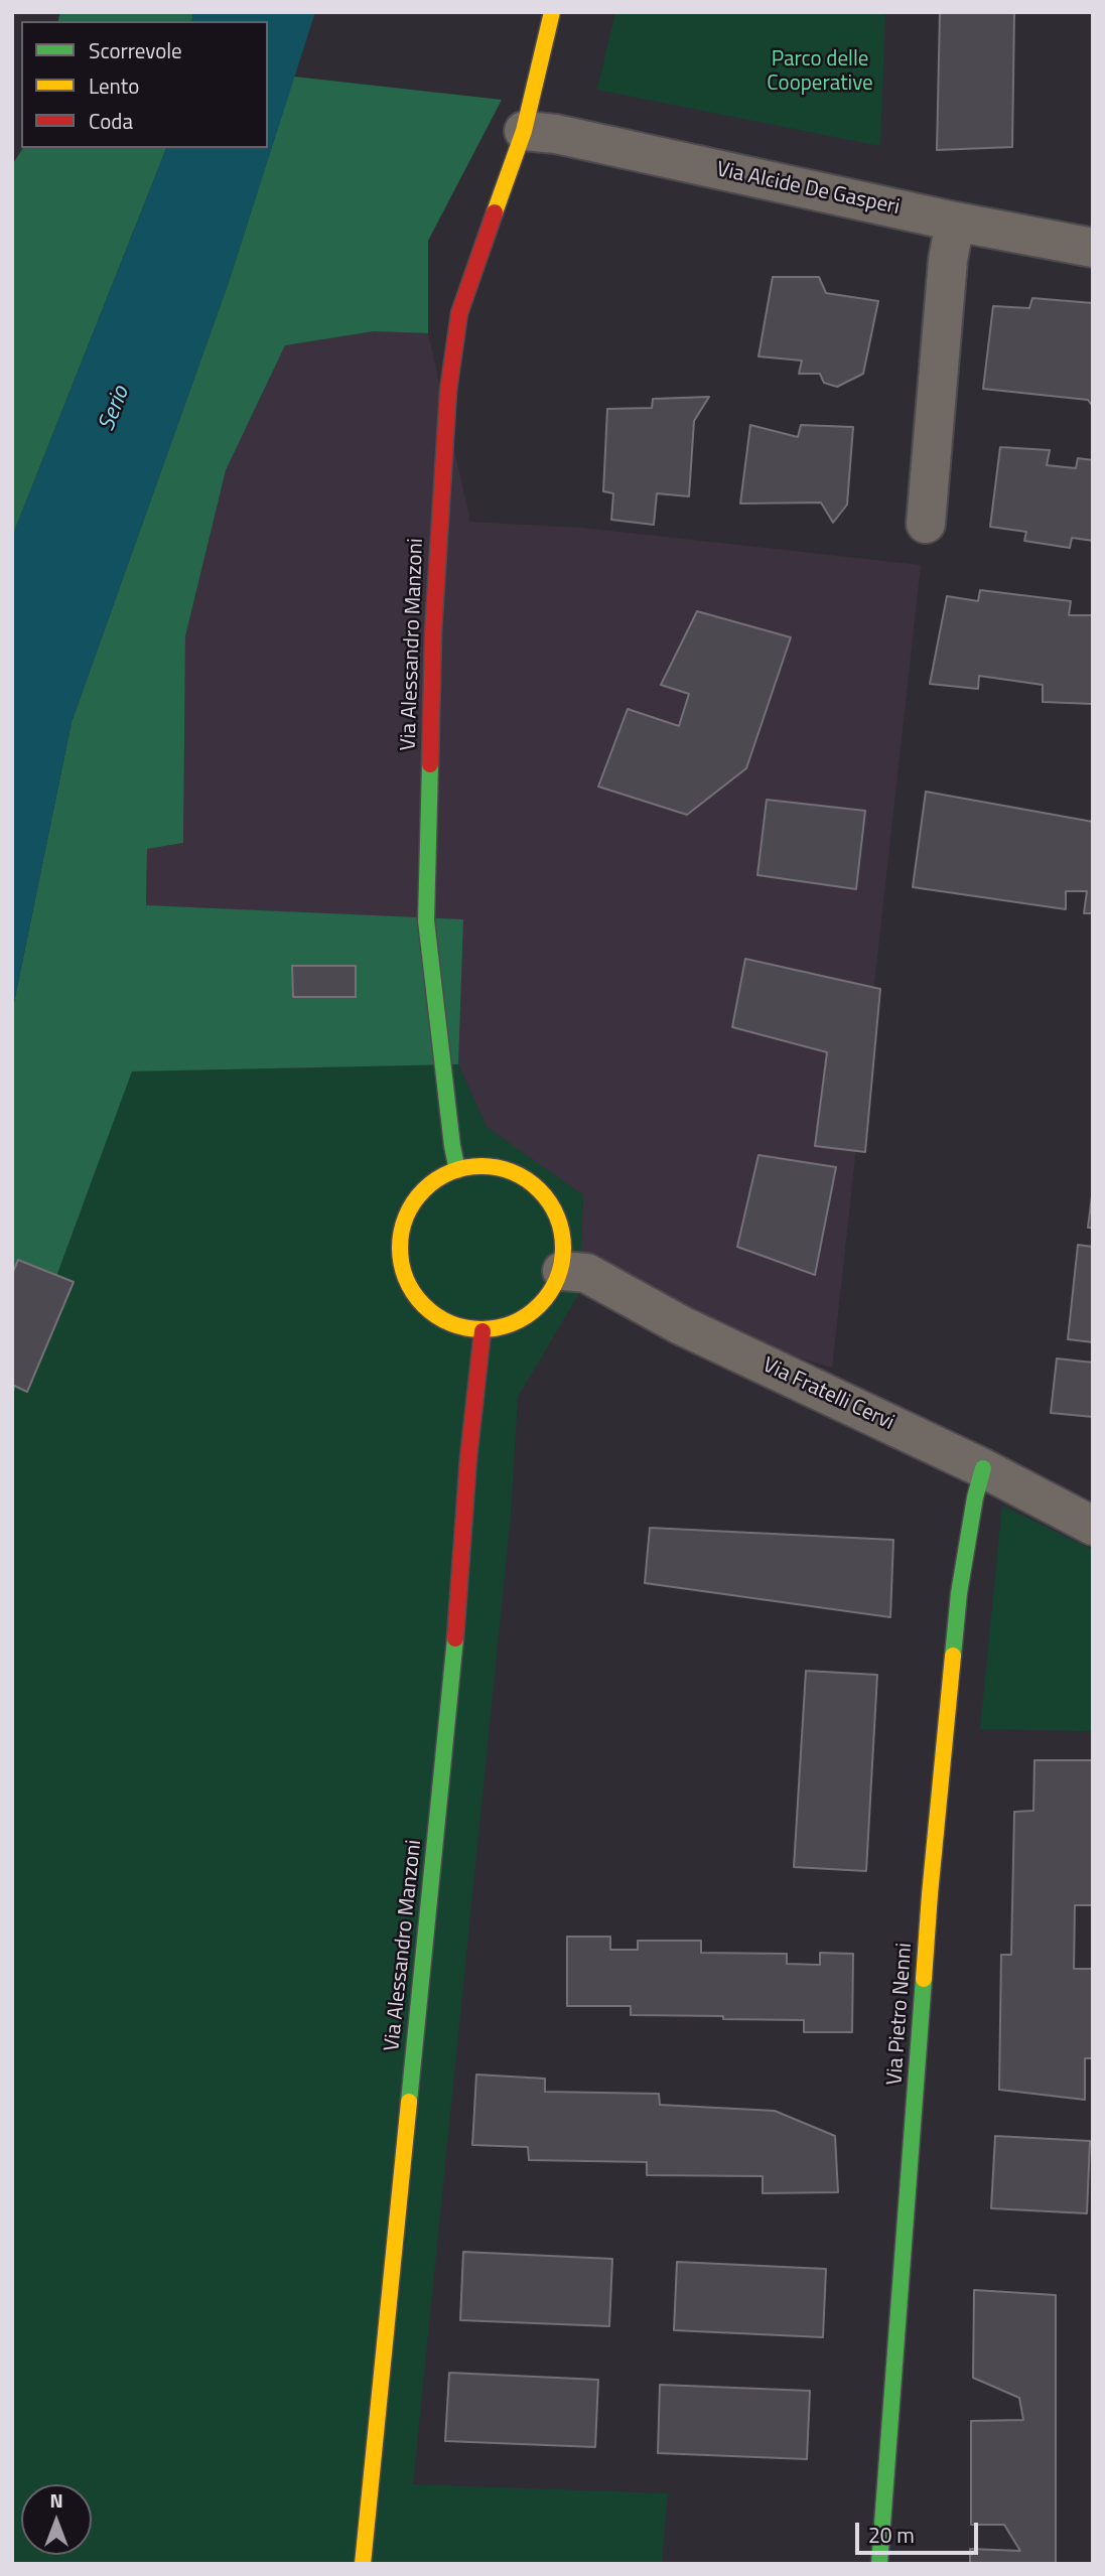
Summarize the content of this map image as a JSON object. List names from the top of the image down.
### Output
{
  "streets": {
    "street": [
      "Via Alcide De Gasperi",
      "Via Alessandro Manzoni",
      "Via Fratelli Cervi",
      "Via Pietro Nenni"
    ]
  },
  "crossings": [
    ["Via Alcide De Gasperi", "Via Alessandro Manzoni"],
    ["Via Alessandro Manzoni", "Via Fratelli Cervi"],
    ["Via Fratelli Cervi", "Via Pietro Nenni"]
  ],
  "water": ["Serio"],
  "parks": ["Parco delle Cooperative"],
  "legend": ["Scorrevole", "Lento", "Coda"],
  "scale_bar": "20 m",
  "north": "top"
}
